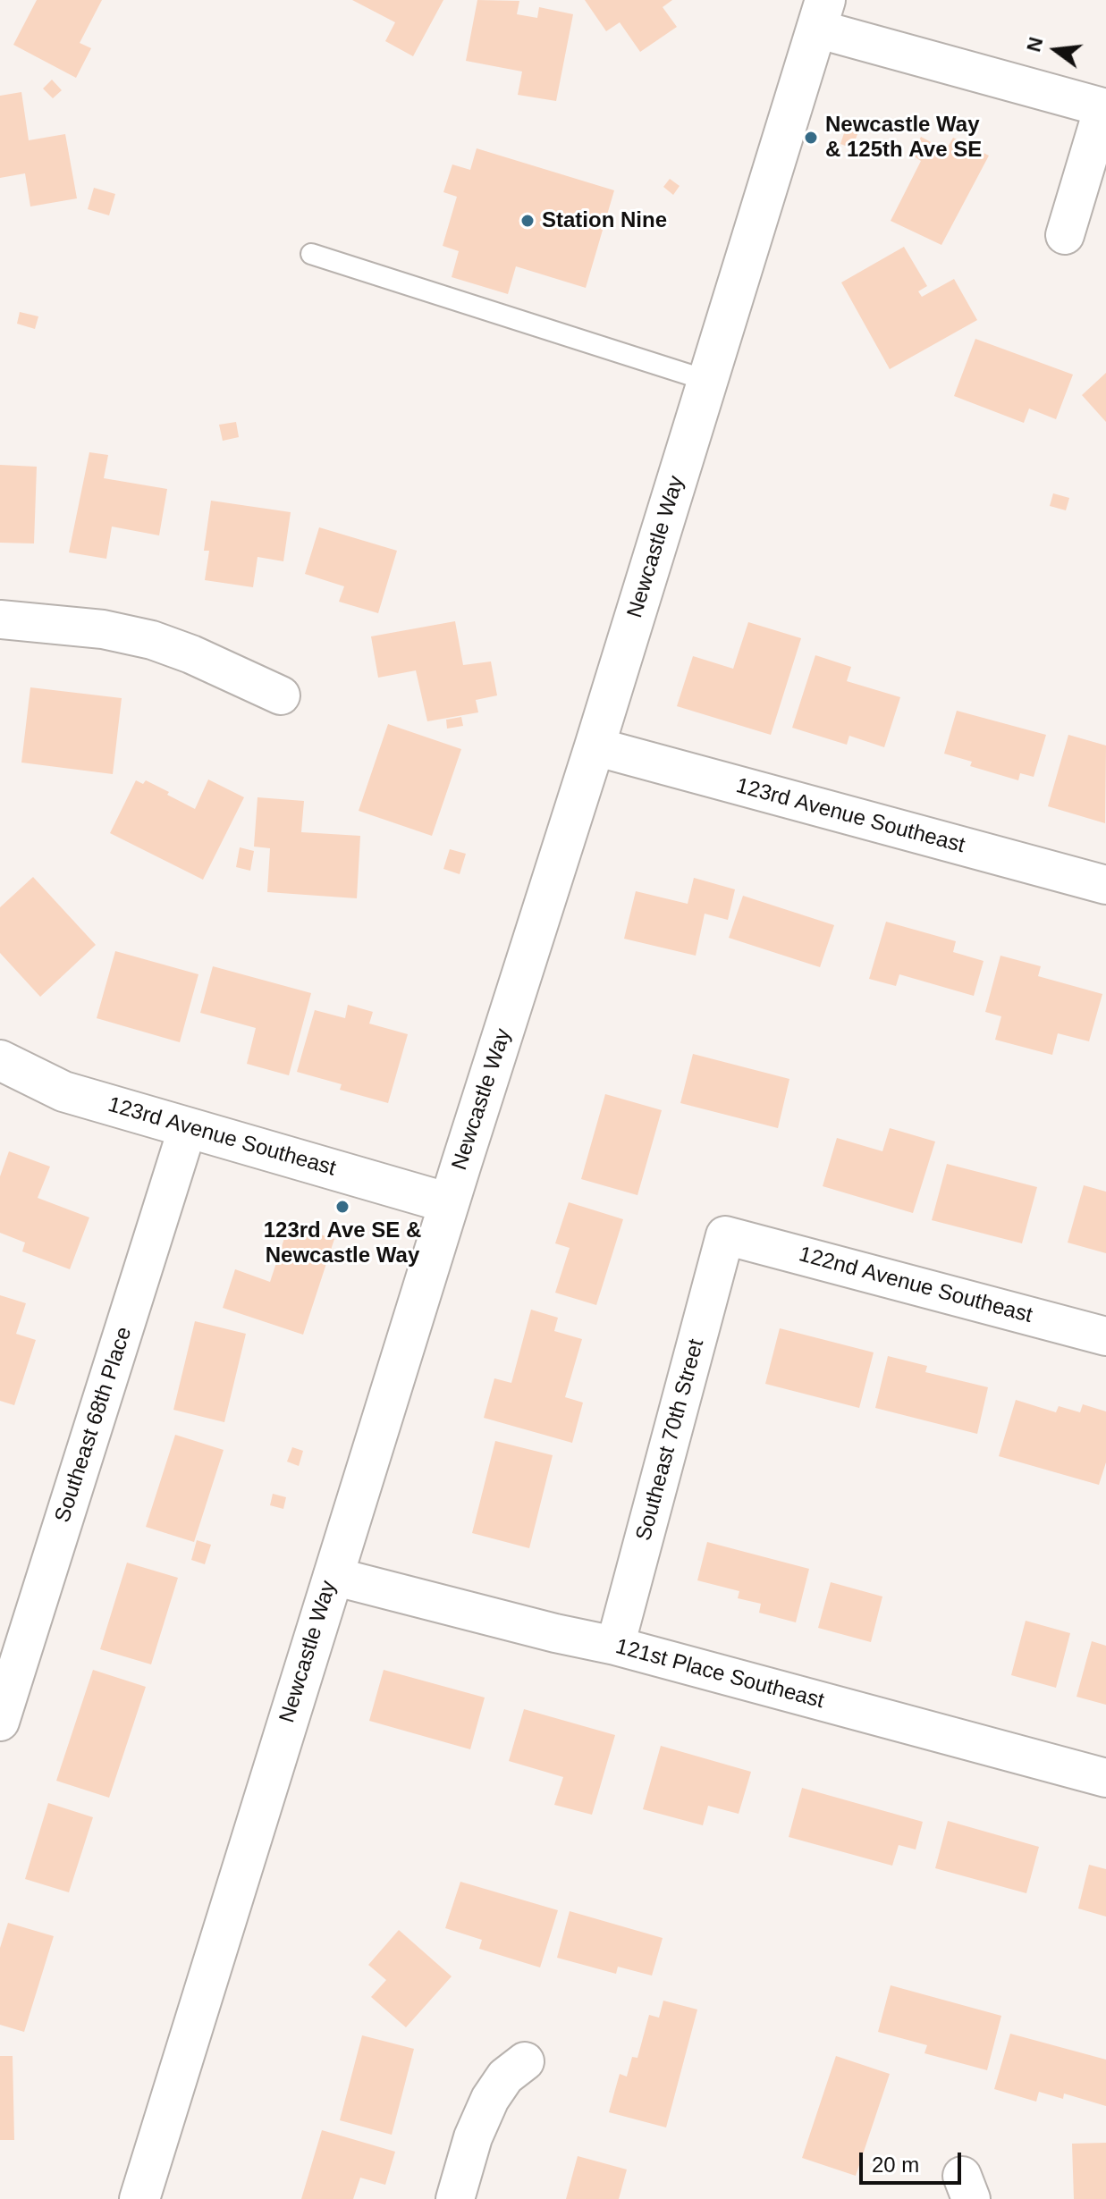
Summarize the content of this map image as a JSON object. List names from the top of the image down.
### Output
{
  "streets": {
    "main road": ["Newcastle Way", "123rd Avenue Southeast"],
    "street": [
      "122nd Avenue Southeast",
      "Southeast 68th Place",
      "Southeast 70th Street",
      "121st Place Southeast"
    ]
  },
  "crossings": [
    ["Newcastle Way", "123rd Avenue Southeast"],
    ["Newcastle Way", "121st Place Southeast"],
    ["123rd Avenue Southeast", "Southeast 68th Place"],
    ["122nd Avenue Southeast", "Southeast 70th Street"],
    ["Southeast 70th Street", "121st Place Southeast"]
  ],
  "places": ["Newcastle Way & 125th Ave SE", "Station Nine", "123rd Ave SE & Newcastle Way"],
  "scale_bar": "20 m",
  "north": "left"
}
